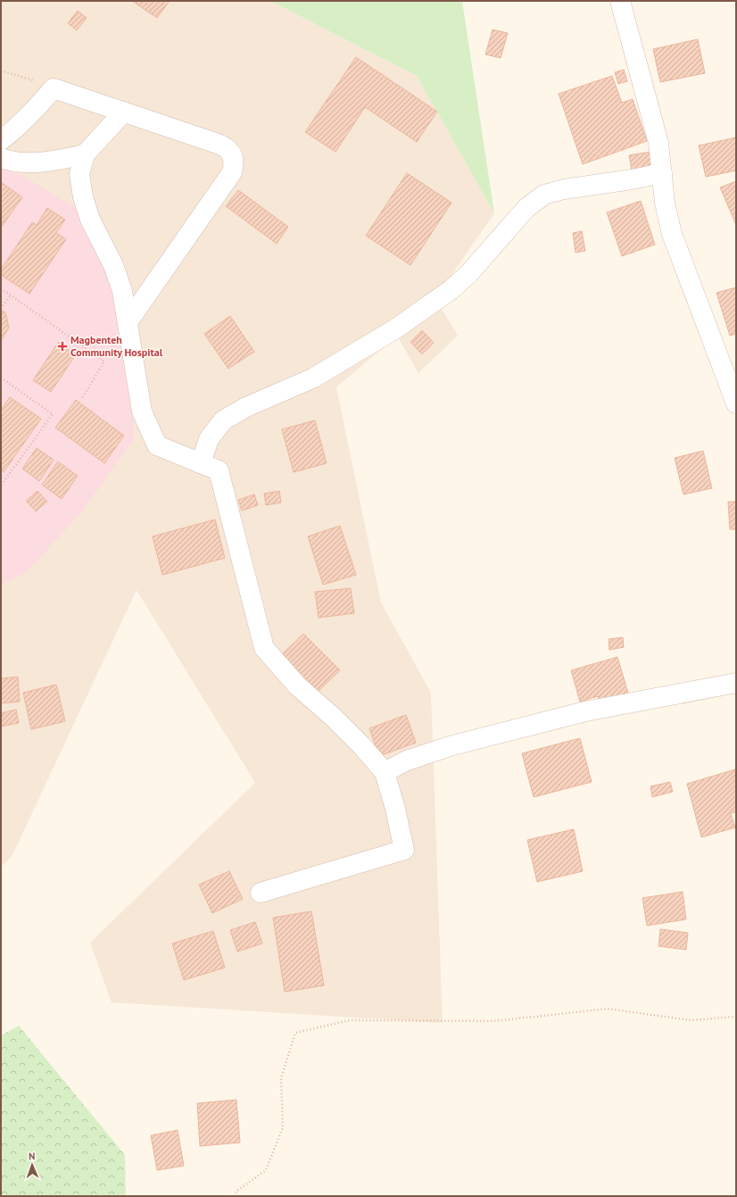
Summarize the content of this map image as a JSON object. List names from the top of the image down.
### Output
{
  "places": {
    "health": ["Magbenteh Community Hospital"]
  },
  "north": "top"
}
